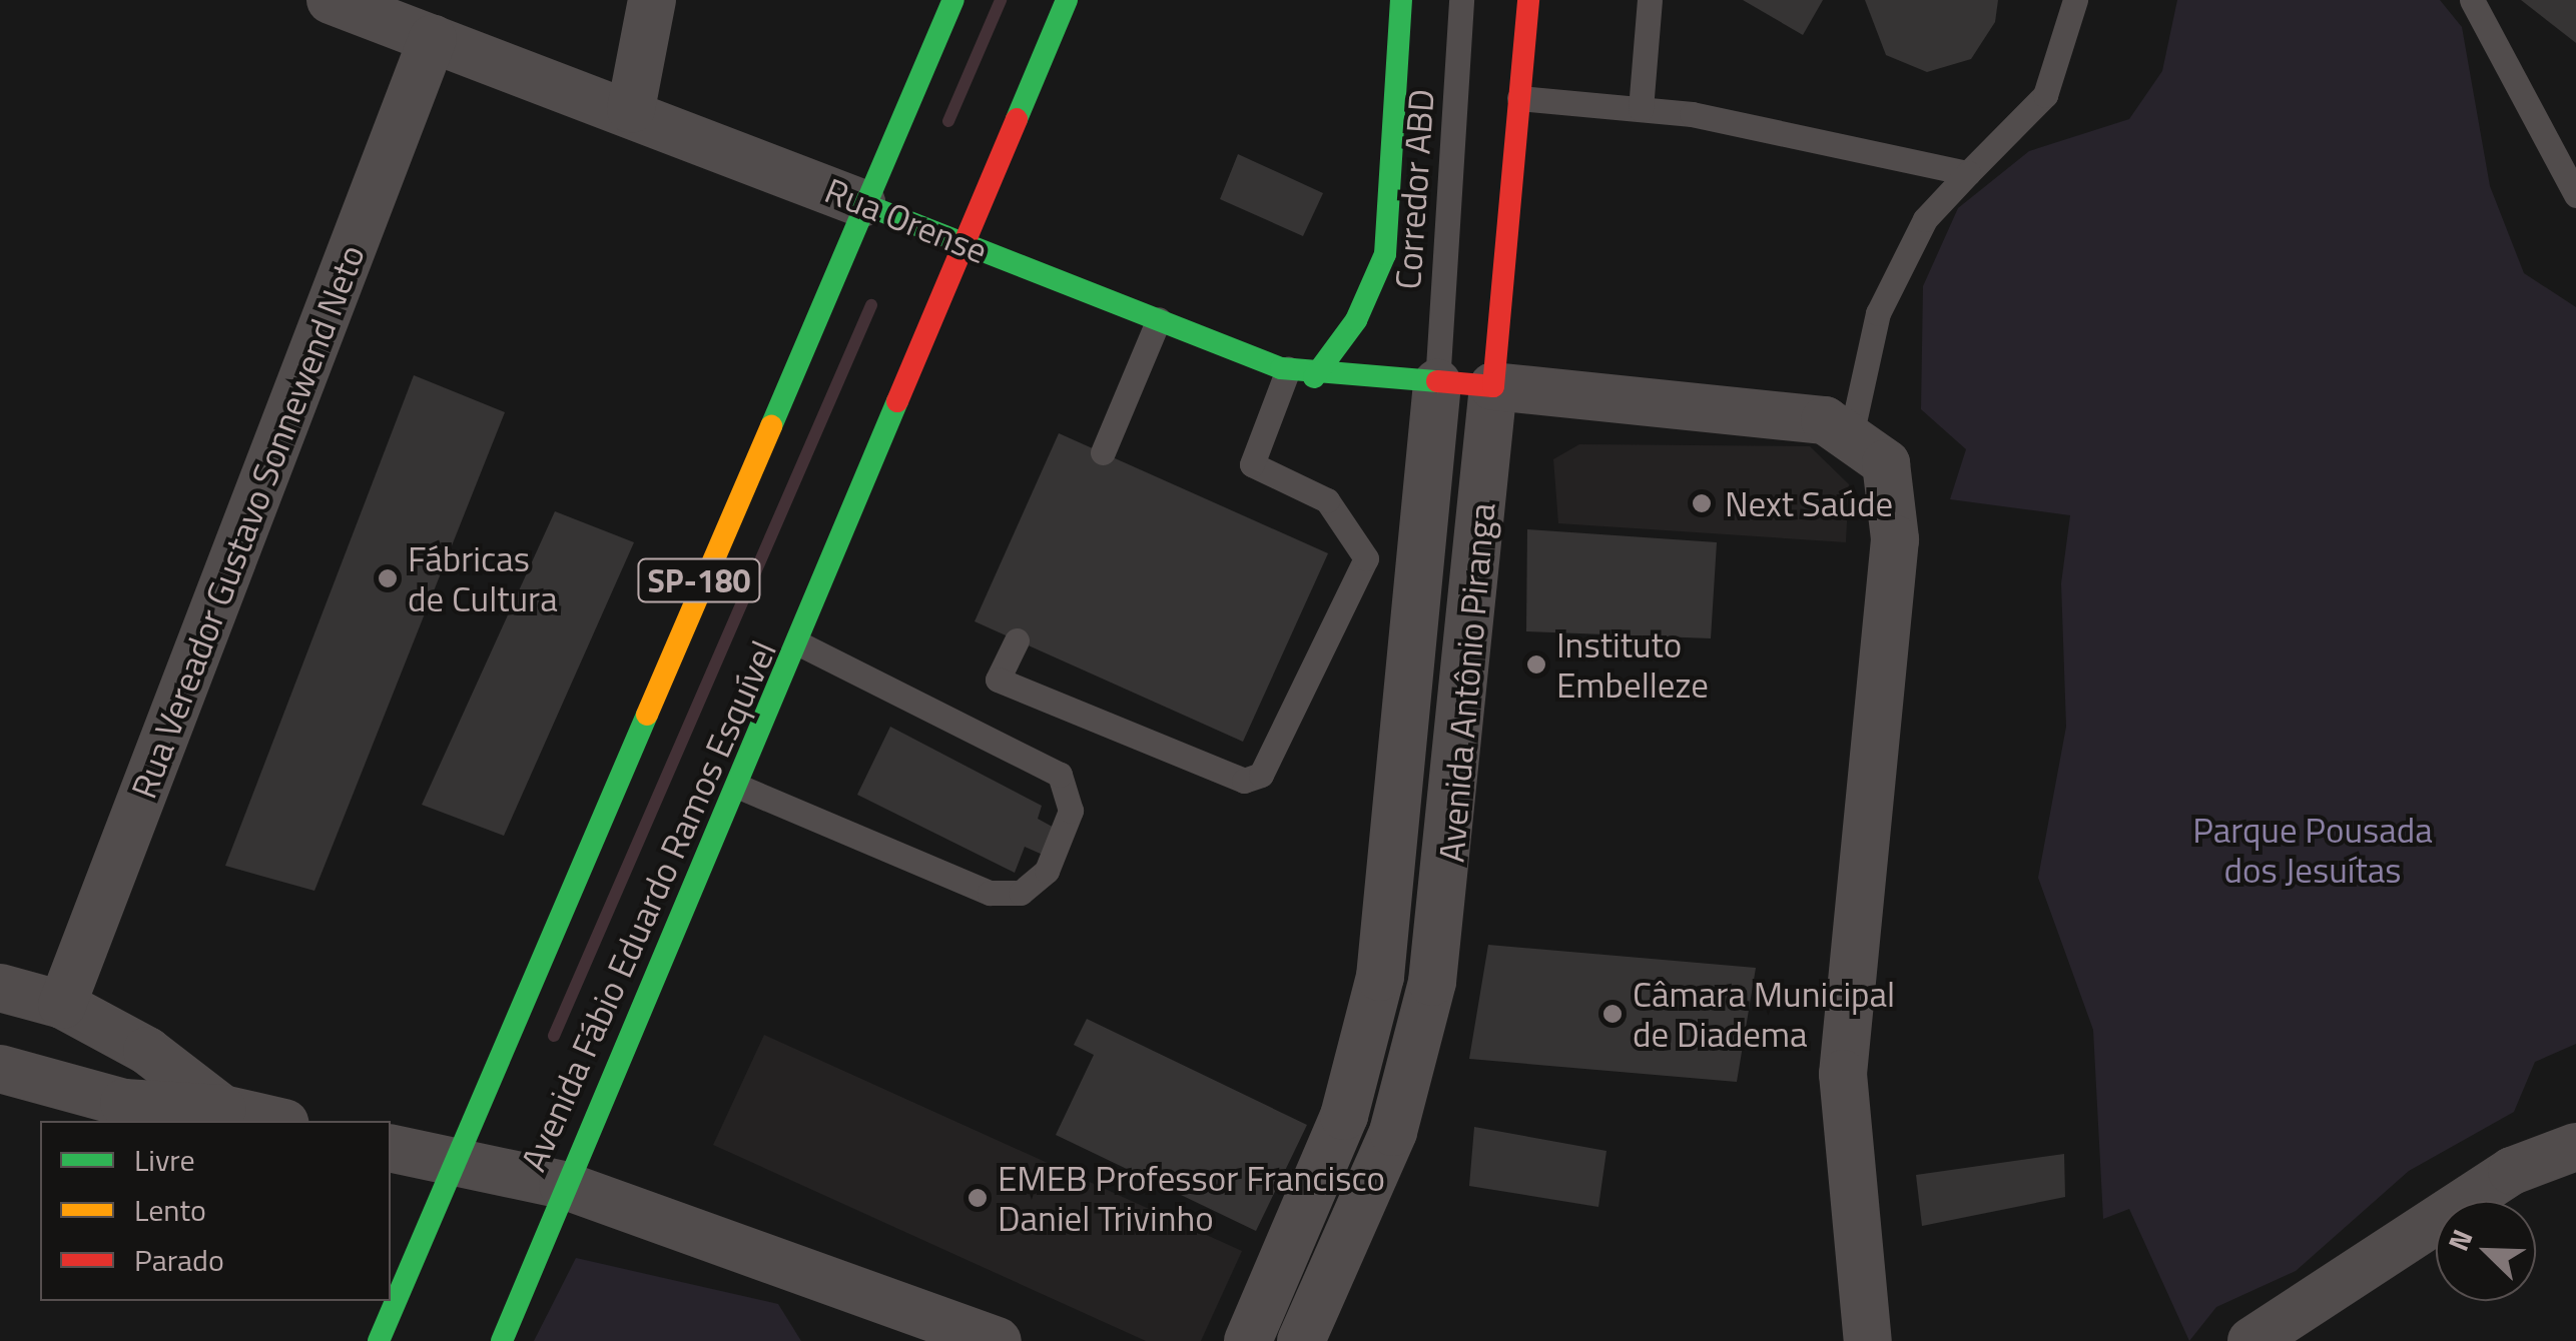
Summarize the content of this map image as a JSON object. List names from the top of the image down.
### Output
{
  "streets": {
    "main road": [
      "Rua Orense",
      "SP-180",
      "Avenida Antônio Piranga",
      "Avenida Fábio Eduardo Ramos Esquível"
    ],
    "street": ["Rua Vereador Gustavo Sonnewend Neto"],
    "lane": ["Corredor ABD"]
  },
  "crossings": [
    ["Corredor ABD", "Rua Orense"],
    ["Corredor ABD", "Avenida Antônio Piranga"],
    ["Rua Orense", "Rua Vereador Gustavo Sonnewend Neto"],
    ["Rua Orense", "SP-180"],
    ["Rua Orense", "Avenida Antônio Piranga"],
    ["Rua Orense", "Avenida Fábio Eduardo Ramos Esquível"]
  ],
  "parks": ["Parque Pousada dos Jesuítas"],
  "places": [
    "Next Saúde",
    "Fábricas de Cultura",
    "Instituto Embelleze",
    "Câmara Municipal de Diadema",
    "EMEB Professor Francisco Daniel Trivinho"
  ],
  "legend": ["Livre", "Lento", "Parado"],
  "north": "top left"
}
